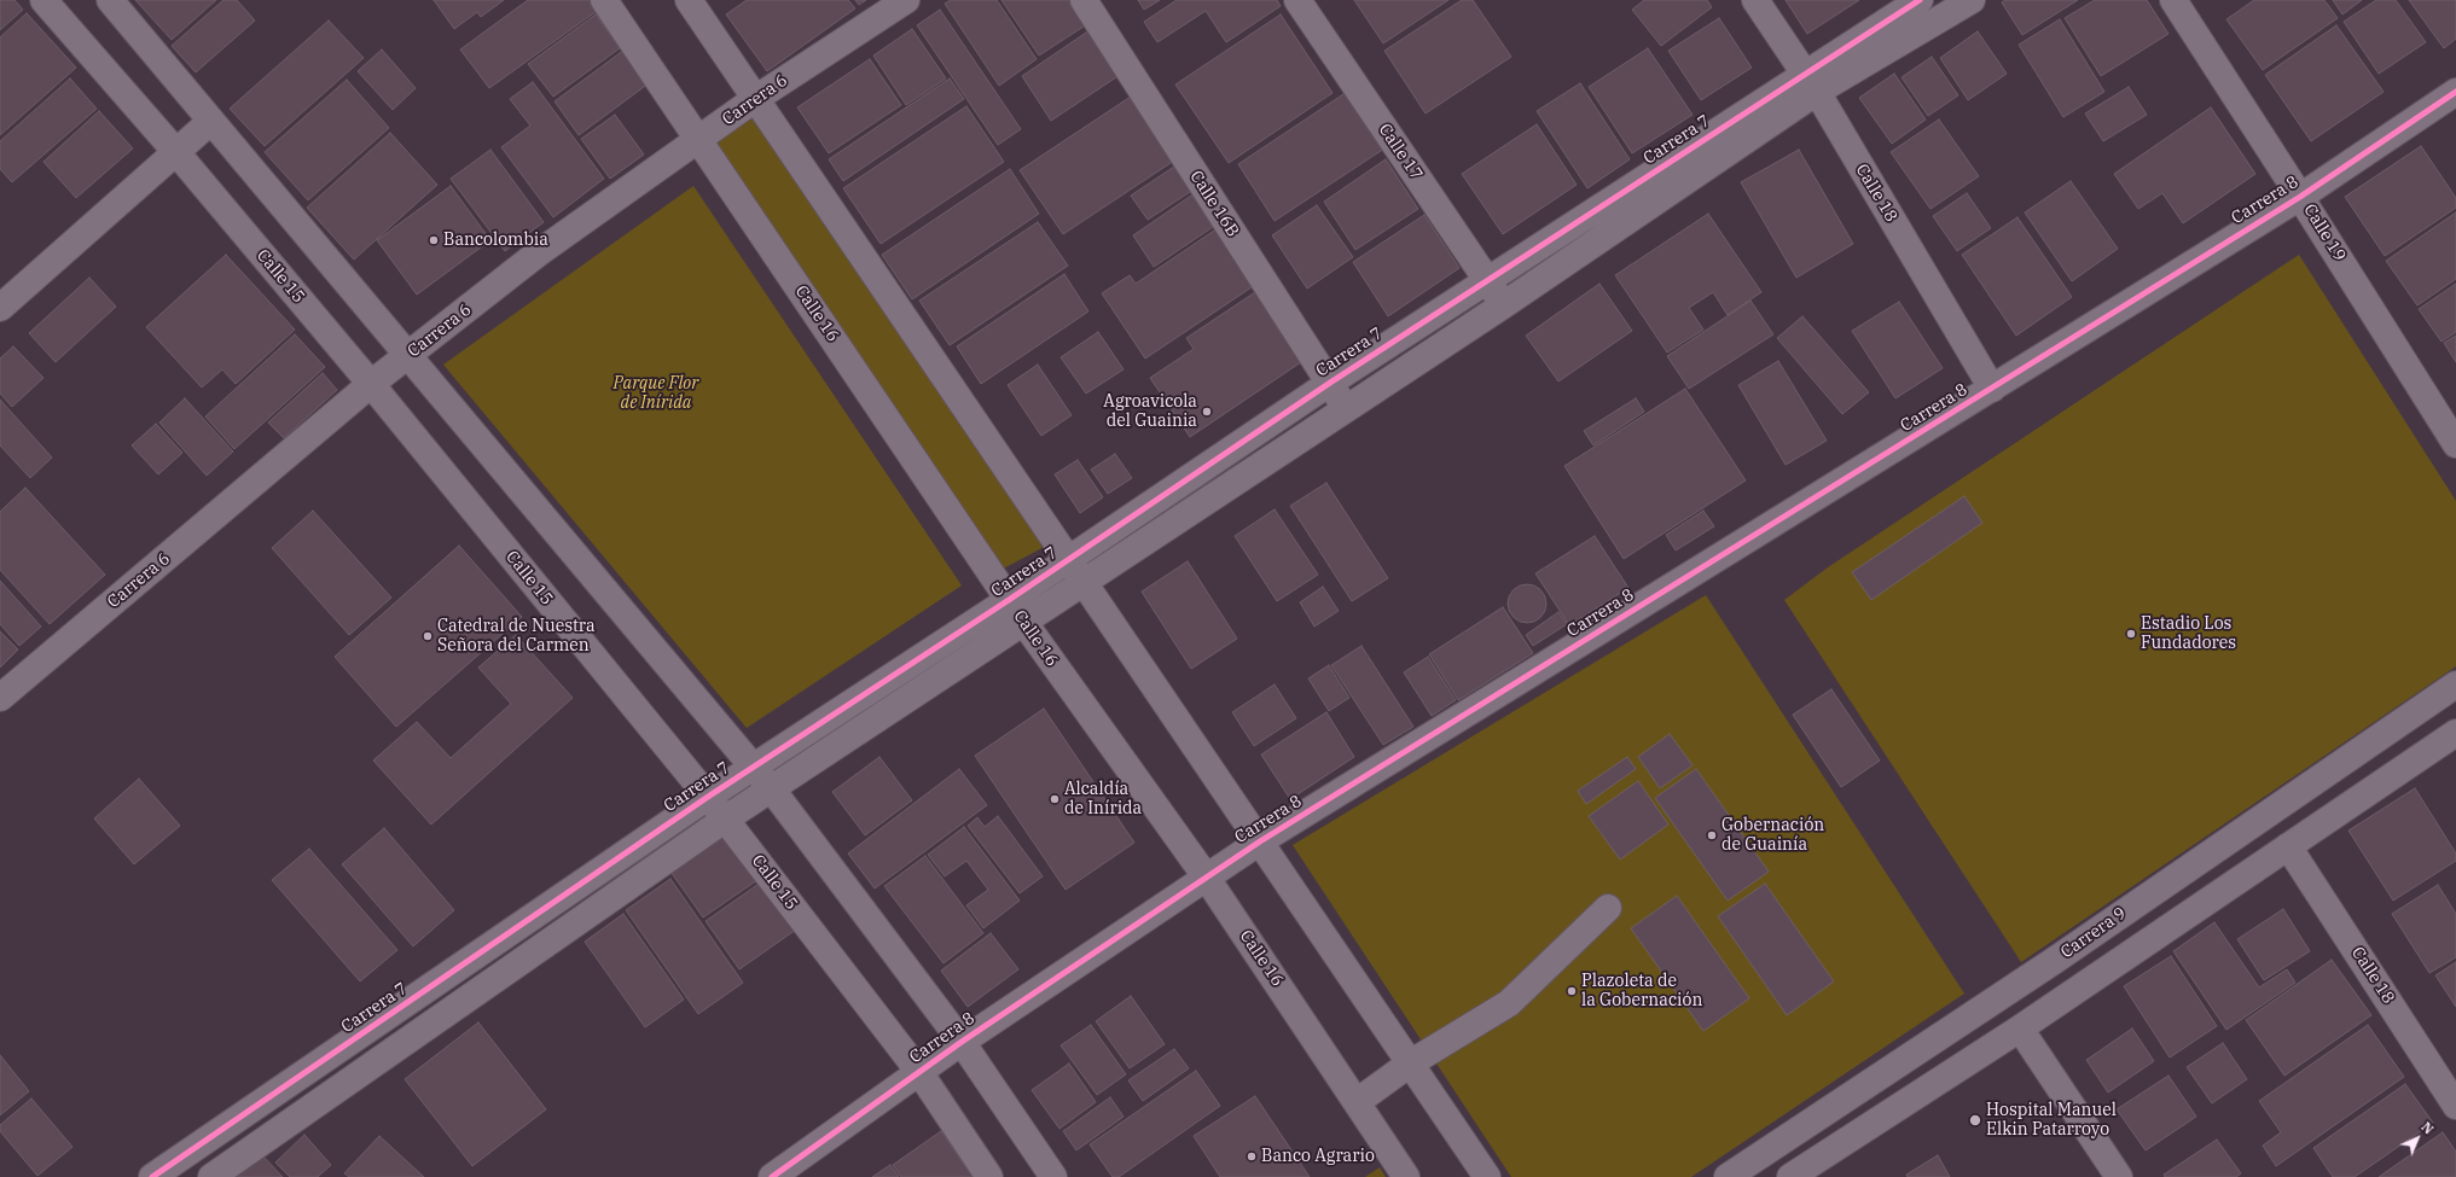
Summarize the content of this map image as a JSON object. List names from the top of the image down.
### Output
{
  "streets": {
    "street": [
      "Carrera 6",
      "Carrera 7",
      "Calle 17",
      "Calle 18",
      "Carrera 8",
      "Calle 16B",
      "Calle 19",
      "Calle 15",
      "Calle 16",
      "Carrera 9"
    ]
  },
  "crossings": [
    ["Carrera 6", "Calle 15"],
    ["Carrera 6", "Calle 16"],
    ["Carrera 7", "Calle 17"],
    ["Carrera 7", "Calle 18"],
    ["Carrera 7", "Calle 16B"],
    ["Carrera 7", "Calle 15"],
    ["Carrera 7", "Calle 16"],
    ["Calle 18", "Carrera 8"],
    ["Carrera 8", "Calle 19"],
    ["Carrera 8", "Calle 15"],
    ["Carrera 8", "Calle 16"]
  ],
  "parks": ["Parque Flor de Inírida"],
  "places": [
    "Bancolombia",
    "Agroavicola del Guainia",
    "Estadio Los Fundadores",
    "Catedral de Nuestra Señora del Carmen",
    "Alcaldía de Inírida",
    "Gobernación de Guainía",
    "Plazoleta de la Gobernación",
    "Hospital Manuel Elkin Patarroyo",
    "Banco Agrario"
  ],
  "north": "top right"
}
